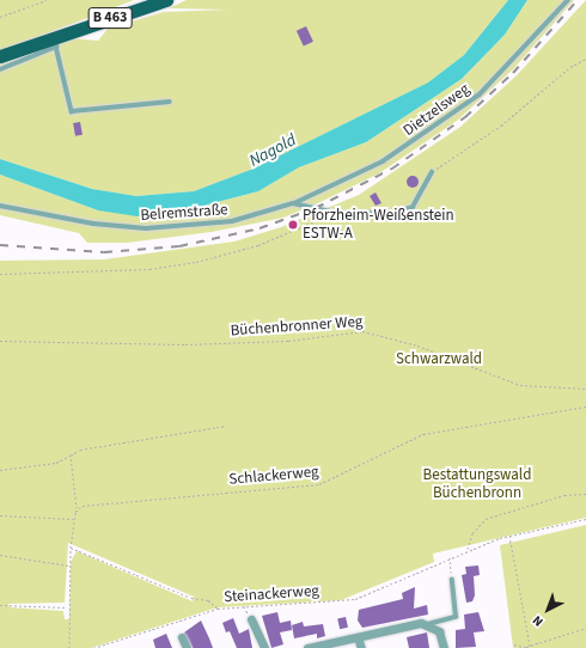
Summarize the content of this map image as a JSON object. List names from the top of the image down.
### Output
{
  "streets": {
    "main road": ["B 463"],
    "lane": ["Dietzelsweg", "Belremstraße"],
    "path": ["Büchenbronner Weg", "Schlackerweg", "Steinackerweg"]
  },
  "crossings": [
    ["Dietzelsweg", "Belremstraße"]
  ],
  "water": ["Nagold"],
  "parks": ["Schwarzwald", "Bestattungswald Büchenbronn"],
  "places": ["Pforzheim-Weißenstein ESTW-A"],
  "north": "bottom left"
}
